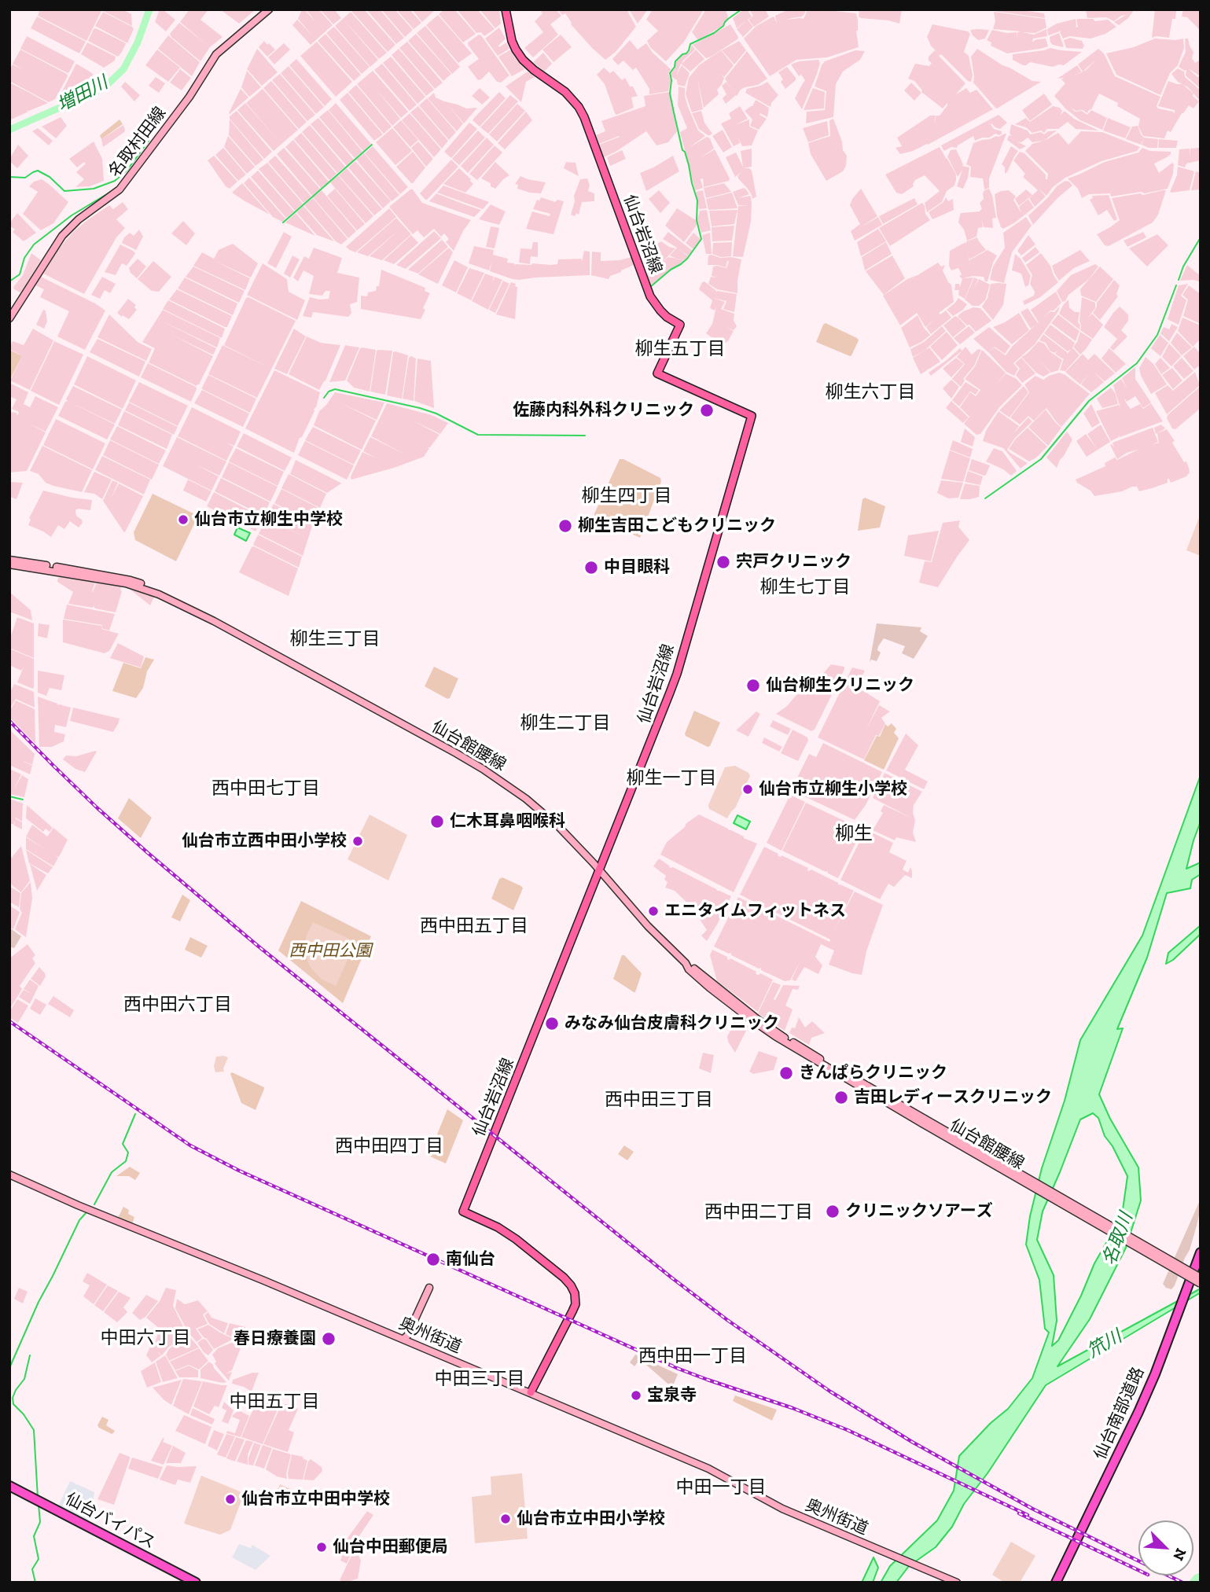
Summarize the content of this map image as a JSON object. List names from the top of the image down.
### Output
{
  "streets": {
    "highway": ["仙台南部道路", "仙台バイパス"],
    "main road": [
      "名取村田線",
      "仙台岩沼線",
      "仙台館腰線",
      "奥州街道"
    ]
  },
  "crossings": [
    ["仙台岩沼線", "仙台館腰線"],
    ["仙台岩沼線", "奥州街道"]
  ],
  "districts": [
    "柳生五丁目",
    "柳生六丁目",
    "柳生四丁目",
    "柳生七丁目",
    "柳生三丁目",
    "柳生二丁目",
    "柳生一丁目",
    "西中田七丁目",
    "柳生",
    "西中田五丁目",
    "西中田六丁目",
    "西中田三丁目",
    "西中田四丁目",
    "西中田二丁目",
    "中田六丁目",
    "西中田一丁目",
    "中田三丁目",
    "中田五丁目",
    "中田一丁目"
  ],
  "water": ["増田川", "名取川", "笊川"],
  "parks": ["西中田公園"],
  "places": [
    "佐藤内科外科クリニック",
    "仙台市立柳生中学校",
    "柳生吉田こどもクリニック",
    "宍戸クリニック",
    "中目眼科",
    "仙台柳生クリニック",
    "仙台市立柳生小学校",
    "仁木耳鼻咽喉科",
    "仙台市立西中田小学校",
    "エニタイムフィットネス",
    "みなみ仙台皮膚科クリニック",
    "きんぱらクリニック",
    "吉田レディースクリニック",
    "クリニックソアーズ",
    "南仙台",
    "春日療養園",
    "宝泉寺",
    "仙台市立中田中学校",
    "仙台市立中田小学校",
    "仙台中田郵便局"
  ],
  "north": "bottom right"
}
